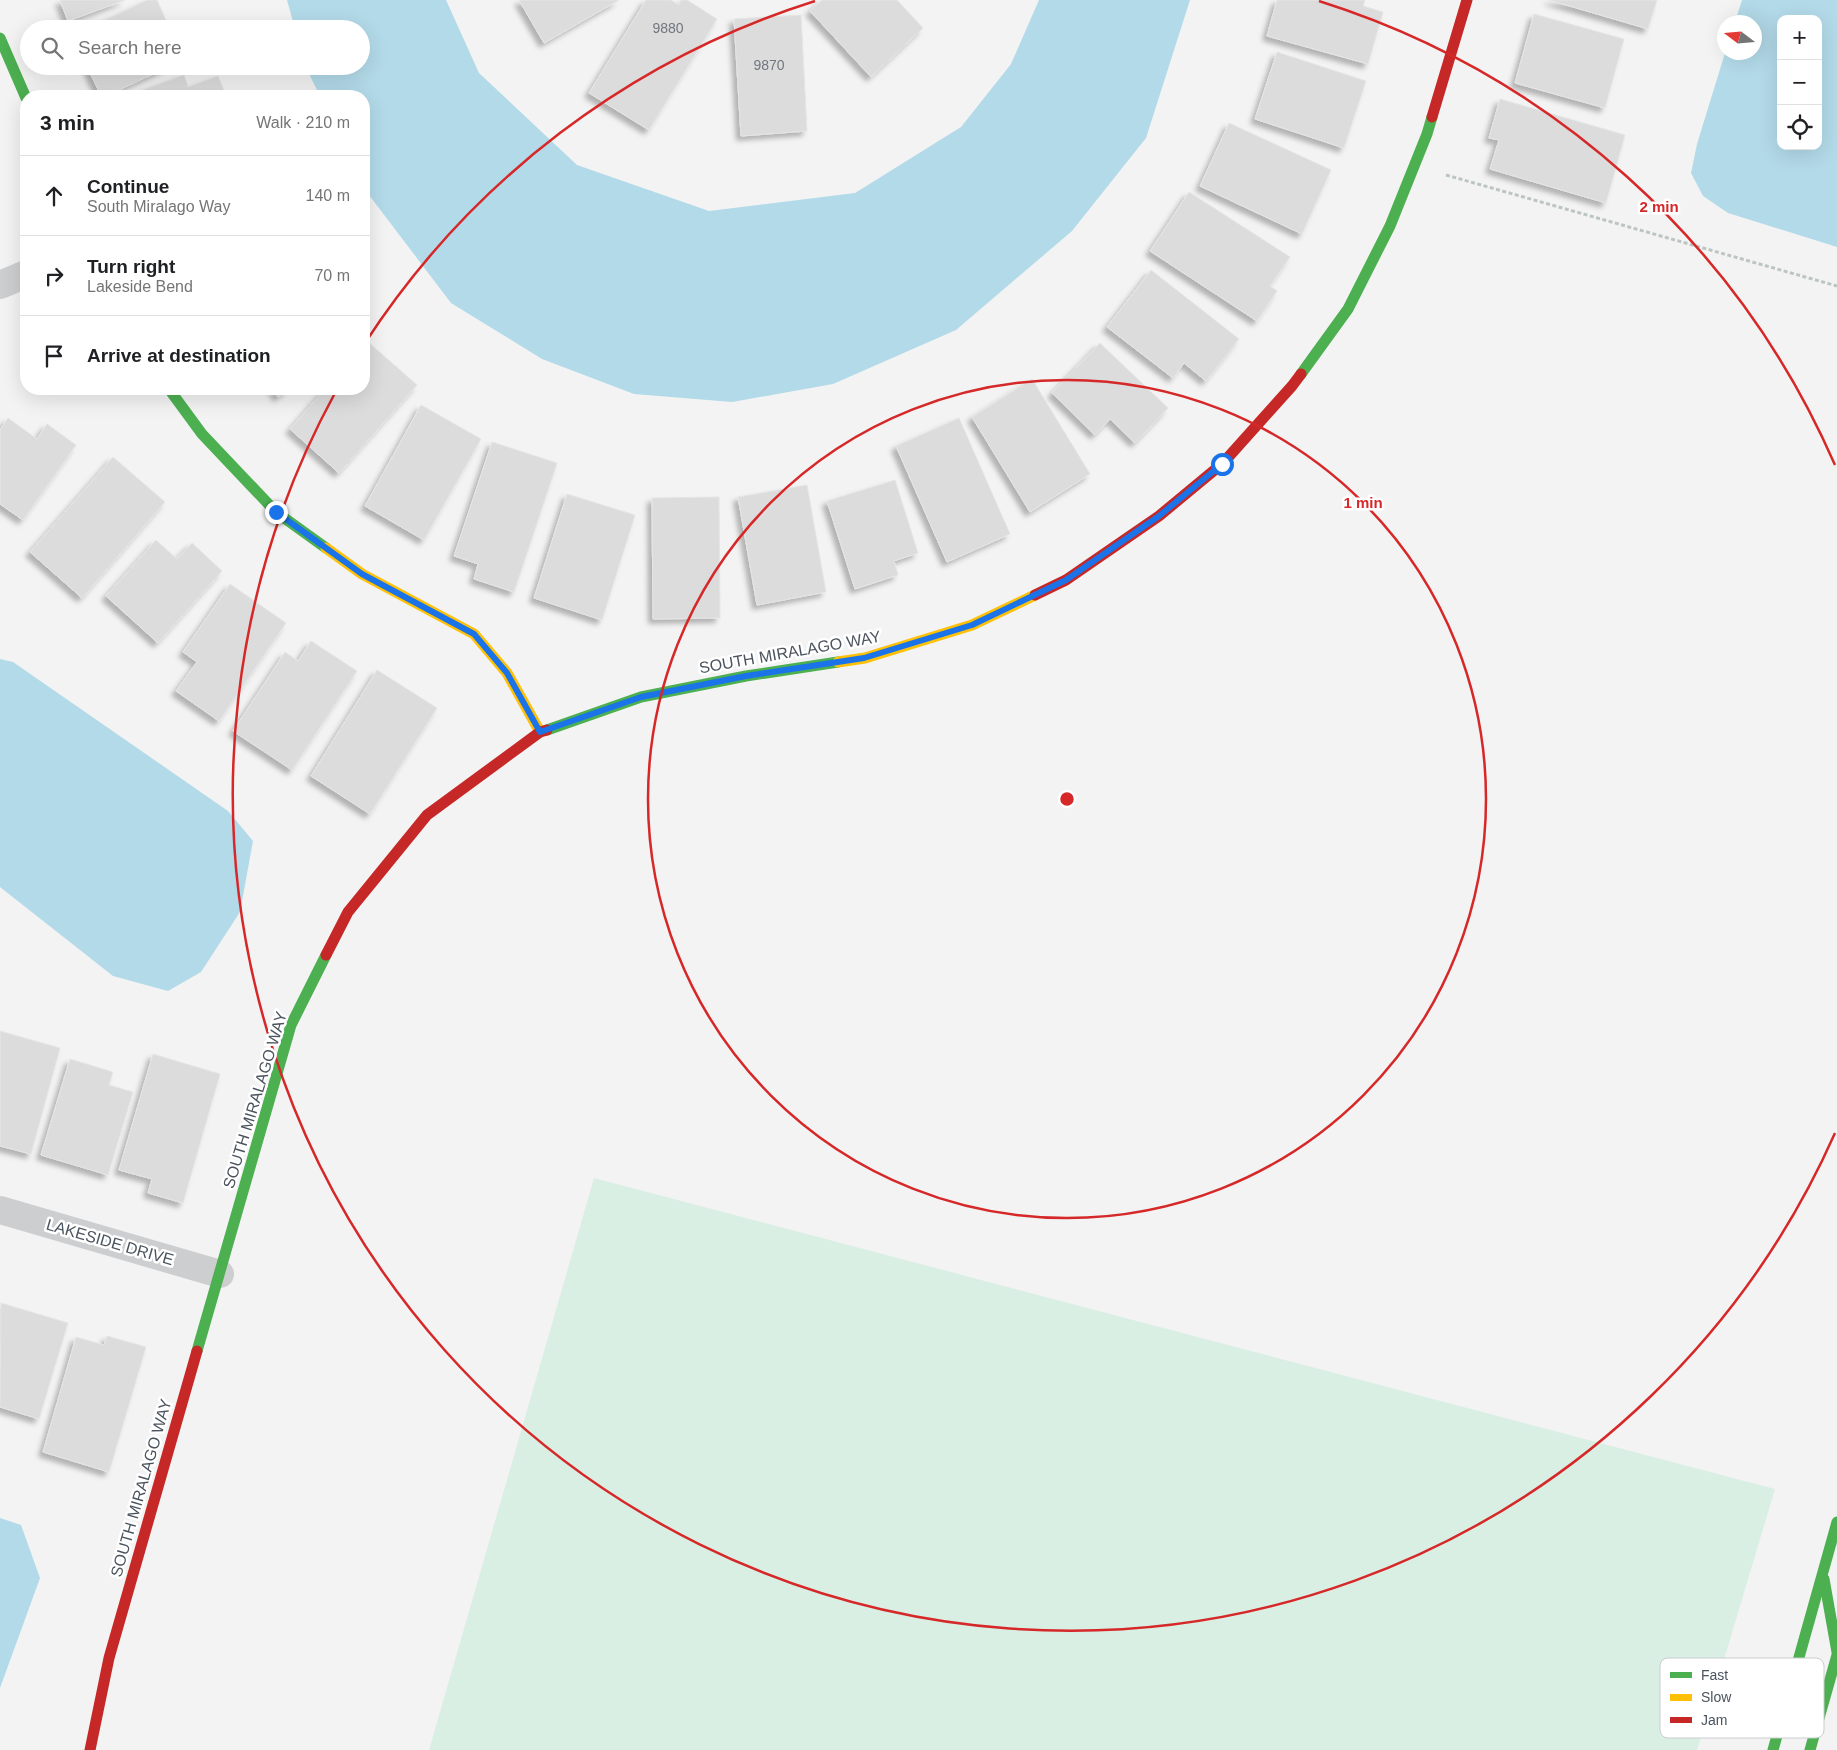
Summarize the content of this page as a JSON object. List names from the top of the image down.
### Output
{
  "streets": {
    "street": ["SOUTH MIRALAGO WAY", "LAKESIDE DRIVE"]
  },
  "crossings": [
    ["SOUTH MIRALAGO WAY", "LAKESIDE DRIVE"]
  ],
  "house_numbers": ["9880", "9870"],
  "legend": ["Fast", "Slow", "Jam"],
  "north": "left",
  "page": {
    "map_buttons": ["+", "−"],
    "search": "Search here",
    "heading": ["3 min", "Walk · 210 m"],
    "list": [
      ["Continue", "South Miralago Way", "140 m"],
      ["Turn right", "Lakeside Bend", "70 m"],
      "Arrive at destination"
    ]
  },
  "rings": ["2 min", "1 min"]
}
